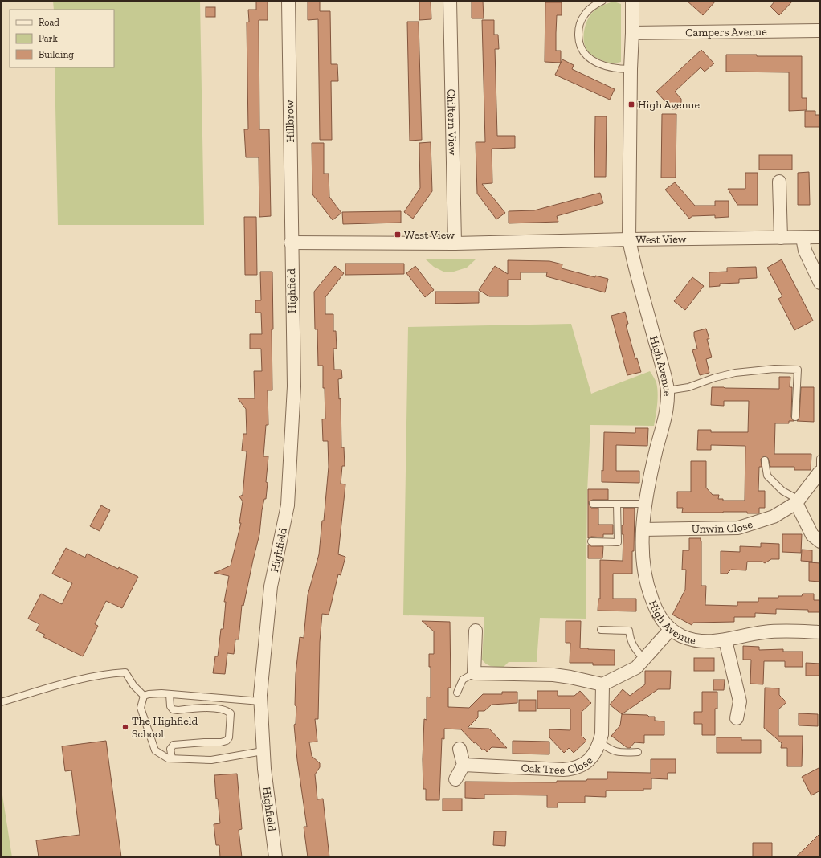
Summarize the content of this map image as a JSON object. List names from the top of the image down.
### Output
{
  "streets": {
    "street": [
      "Campers Avenue",
      "Hillbrow",
      "Chiltern View",
      "West View",
      "Highfield",
      "High Avenue",
      "Unwin Close",
      "Oak Tree Close"
    ]
  },
  "crossings": [
    ["Campers Avenue", "High Avenue"],
    ["Hillbrow", "West View"],
    ["Hillbrow", "Highfield"],
    ["Chiltern View", "West View"],
    ["West View", "Highfield"],
    ["West View", "High Avenue"],
    ["High Avenue", "Unwin Close"]
  ],
  "places": {
    "transit": ["High Avenue", "West View"],
    "other": ["The Highfield School"]
  },
  "legend": ["Road", "Park", "Building"]
}
